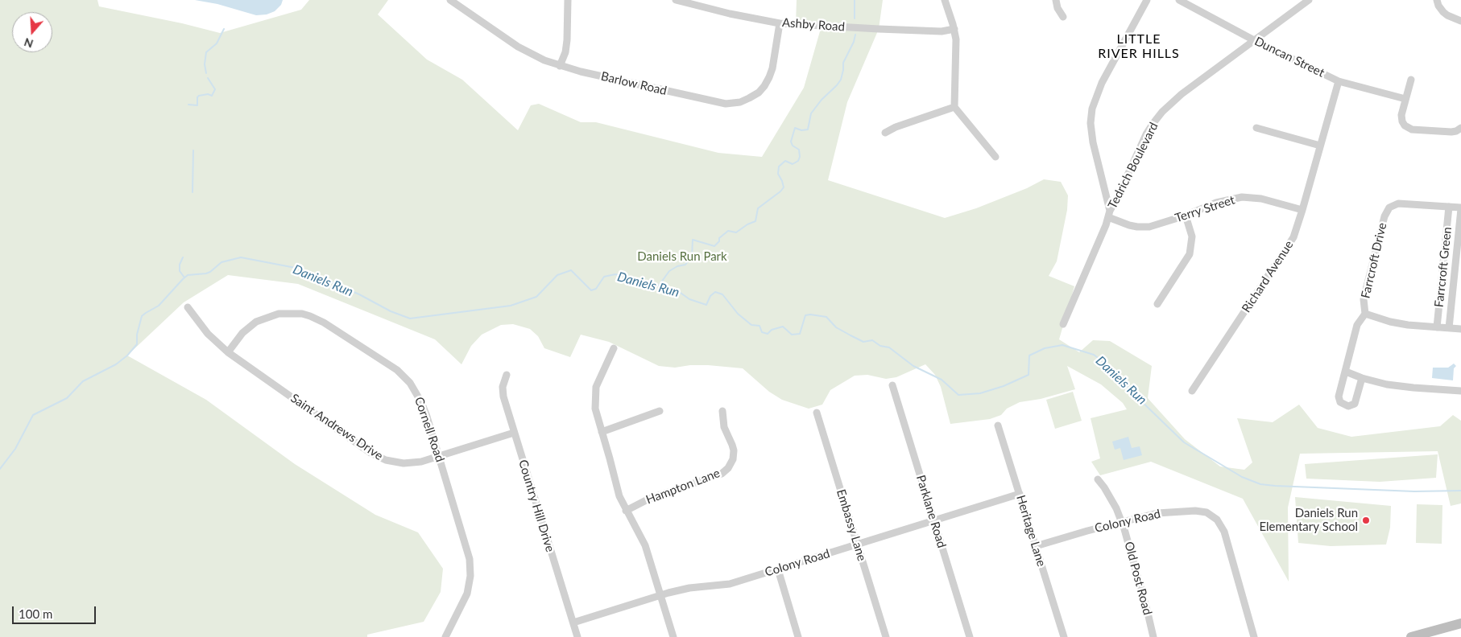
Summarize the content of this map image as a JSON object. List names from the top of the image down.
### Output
{
  "streets": {
    "street": [
      "Ashby Road",
      "Duncan Street",
      "Barlow Road",
      "Tedrich Boulevard",
      "Terry Street",
      "Farrcroft Drive",
      "Farrcroft Green",
      "Richard Avenue",
      "Saint Andrews Drive",
      "Cornell Road",
      "Hampton Lane",
      "Country Hill Drive",
      "Parklane Road",
      "Colony Road",
      "Embassy Lane",
      "Heritage Lane",
      "Old Post Road"
    ]
  },
  "crossings": [
    ["Ashby Road", "Barlow Road"],
    ["Duncan Street", "Tedrich Boulevard"],
    ["Duncan Street", "Richard Avenue"],
    ["Tedrich Boulevard", "Terry Street"],
    ["Terry Street", "Richard Avenue"],
    ["Farrcroft Drive", "Farrcroft Green"],
    ["Saint Andrews Drive", "Cornell Road"],
    ["Saint Andrews Drive", "Country Hill Drive"],
    ["Country Hill Drive", "Colony Road"],
    ["Parklane Road", "Colony Road"],
    ["Colony Road", "Embassy Lane"],
    ["Colony Road", "Heritage Lane"],
    ["Colony Road", "Old Post Road"]
  ],
  "districts": ["LITTLE RIVER HILLS"],
  "water": ["Daniels Run"],
  "parks": ["Daniels Run Park"],
  "places": ["Daniels Run Elementary School"],
  "scale_bar": "100 m",
  "north": "bottom"
}
